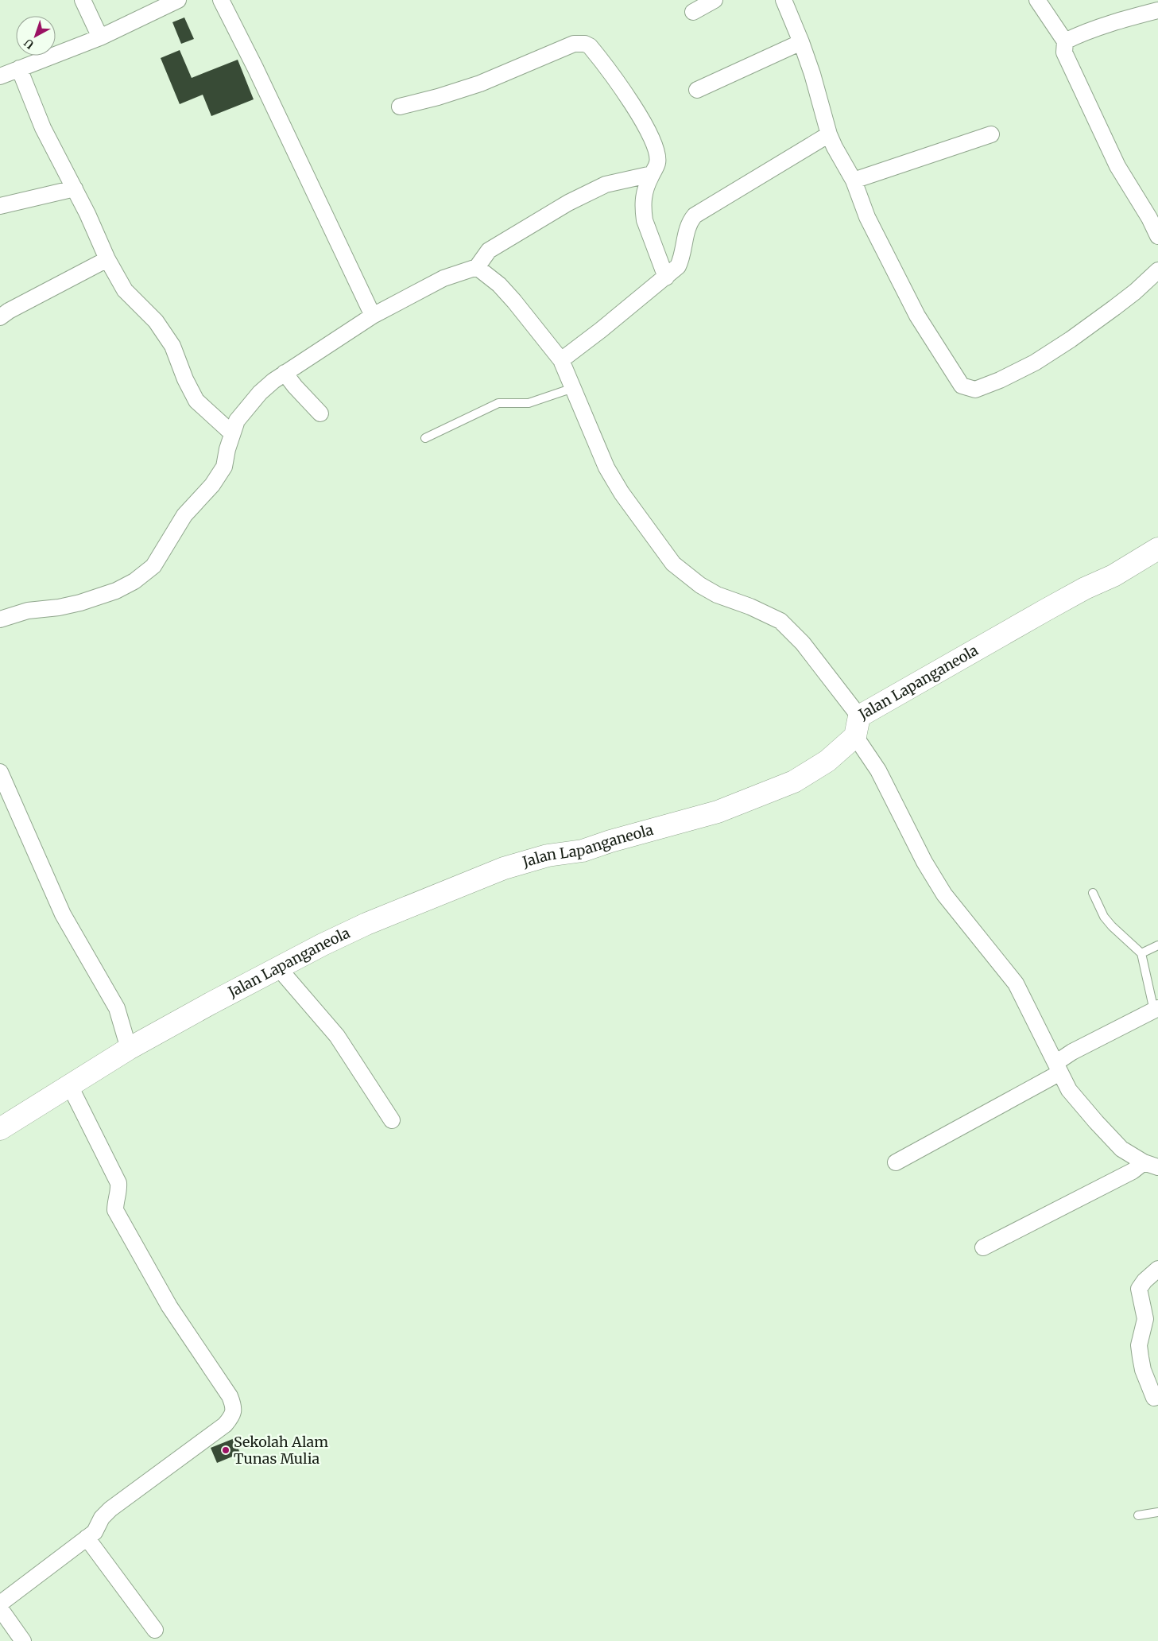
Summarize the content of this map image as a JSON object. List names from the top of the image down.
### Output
{
  "streets": {
    "street": ["Jalan Lapanganeola"]
  },
  "places": ["Sekolah Alam Tunas Mulia"],
  "north": "bottom left"
}
